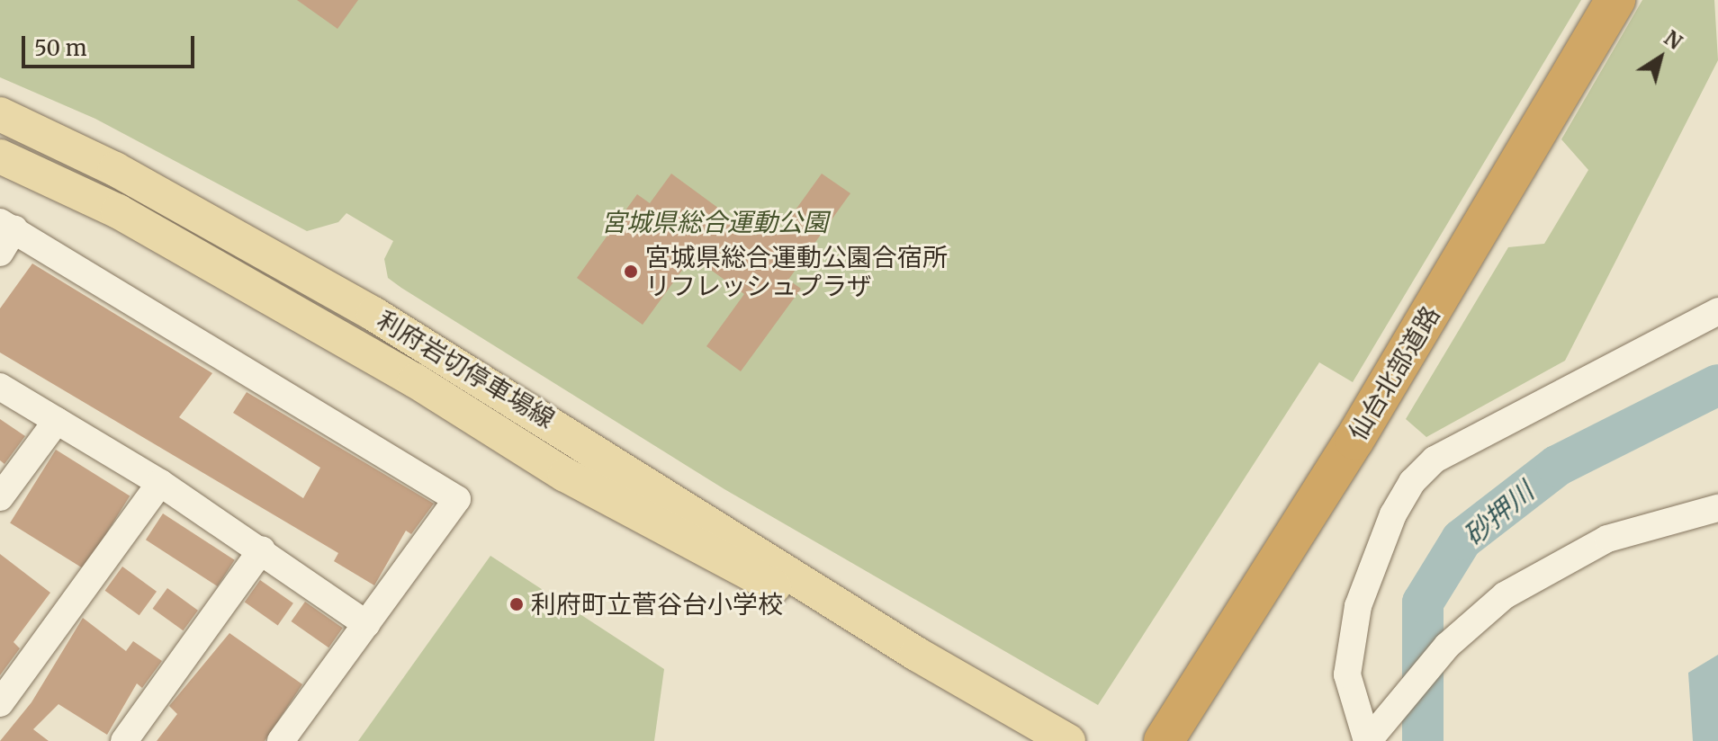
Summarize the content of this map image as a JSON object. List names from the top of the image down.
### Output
{
  "streets": {
    "highway": ["仙台北部道路"],
    "main road": ["利府岩切停車場線"]
  },
  "water": ["砂押川"],
  "parks": ["宮城県総合運動公園"],
  "places": ["宮城県総合運動公園合宿所 リフレッシュプラザ", "利府町立菅谷台小学校"],
  "scale_bar": "50 m",
  "north": "top right"
}
